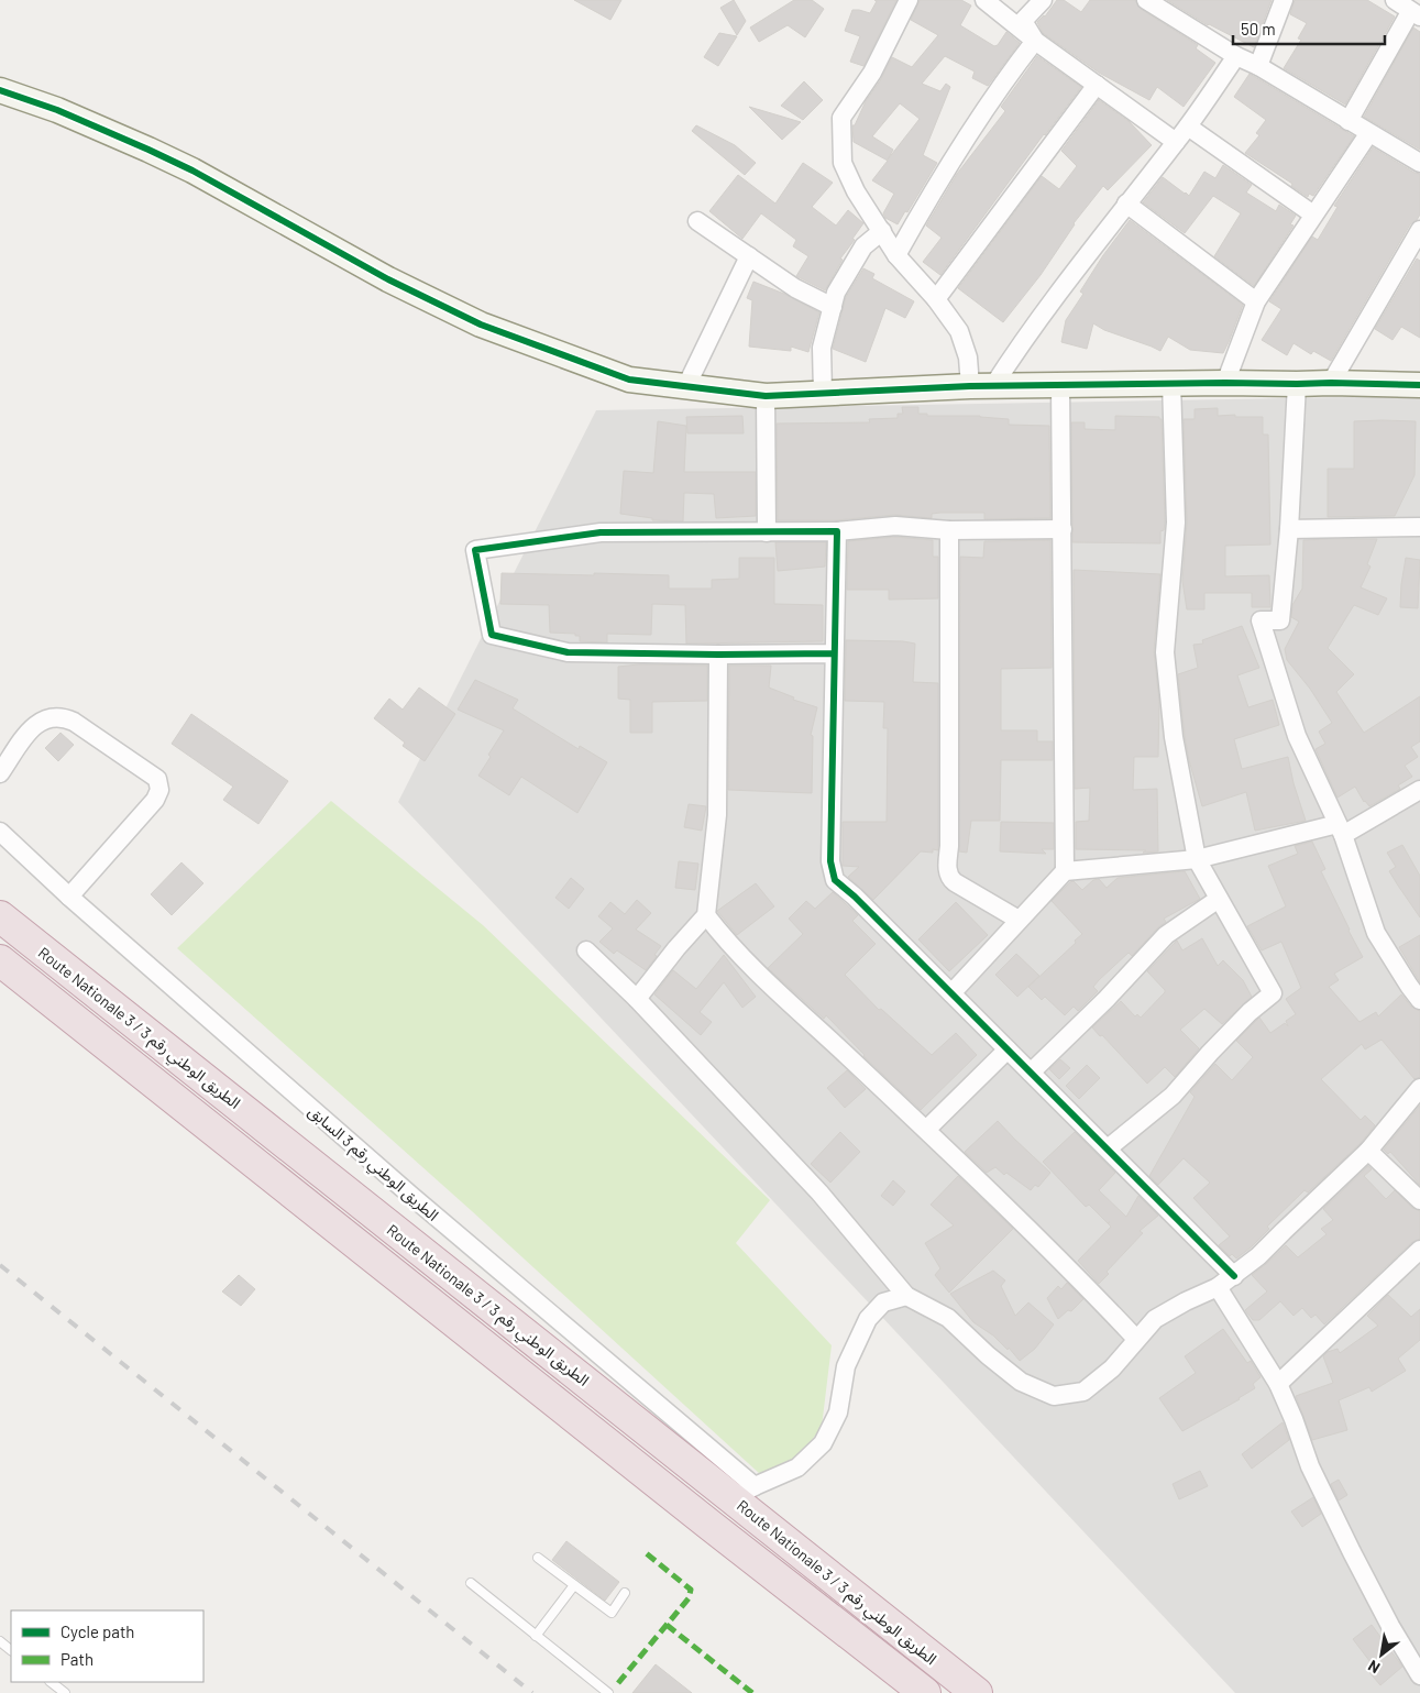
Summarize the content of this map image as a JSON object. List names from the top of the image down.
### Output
{
  "streets": {
    "highway": ["Route Nationale 3 / الطريق الوطني رقم 3"],
    "street": ["الطريق الوطني رقم 3 السابق"]
  },
  "crossings": [
    ["Route Nationale 3 / الطريق الوطني رقم 3", "الطريق الوطني رقم 3 السابق"]
  ],
  "legend": ["Cycle path", "Path"],
  "scale_bar": "50 m",
  "north": "bottom left"
}
